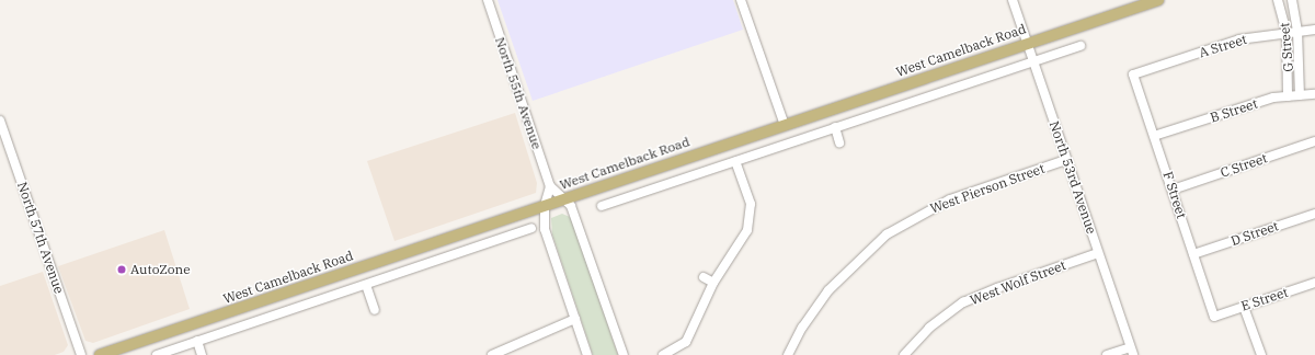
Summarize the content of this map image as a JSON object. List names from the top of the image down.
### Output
{
  "streets": {
    "main road": ["West Camelback Road"],
    "street": [
      "A Street",
      "G Street",
      "North 55th Avenue",
      "B Street",
      "C Street",
      "North 53rd Avenue",
      "West Pierson Street",
      "F Street",
      "D Street",
      "North 57th Avenue",
      "West Wolf Street",
      "E Street"
    ]
  },
  "crossings": [
    ["A Street", "G Street"],
    ["A Street", "F Street"],
    ["G Street", "B Street"],
    ["West Camelback Road", "North 53rd Avenue"],
    ["B Street", "F Street"],
    ["C Street", "F Street"],
    ["North 53rd Avenue", "West Pierson Street"],
    ["North 53rd Avenue", "West Wolf Street"],
    ["F Street", "D Street"],
    ["F Street", "E Street"]
  ],
  "places": ["AutoZone"]
}
